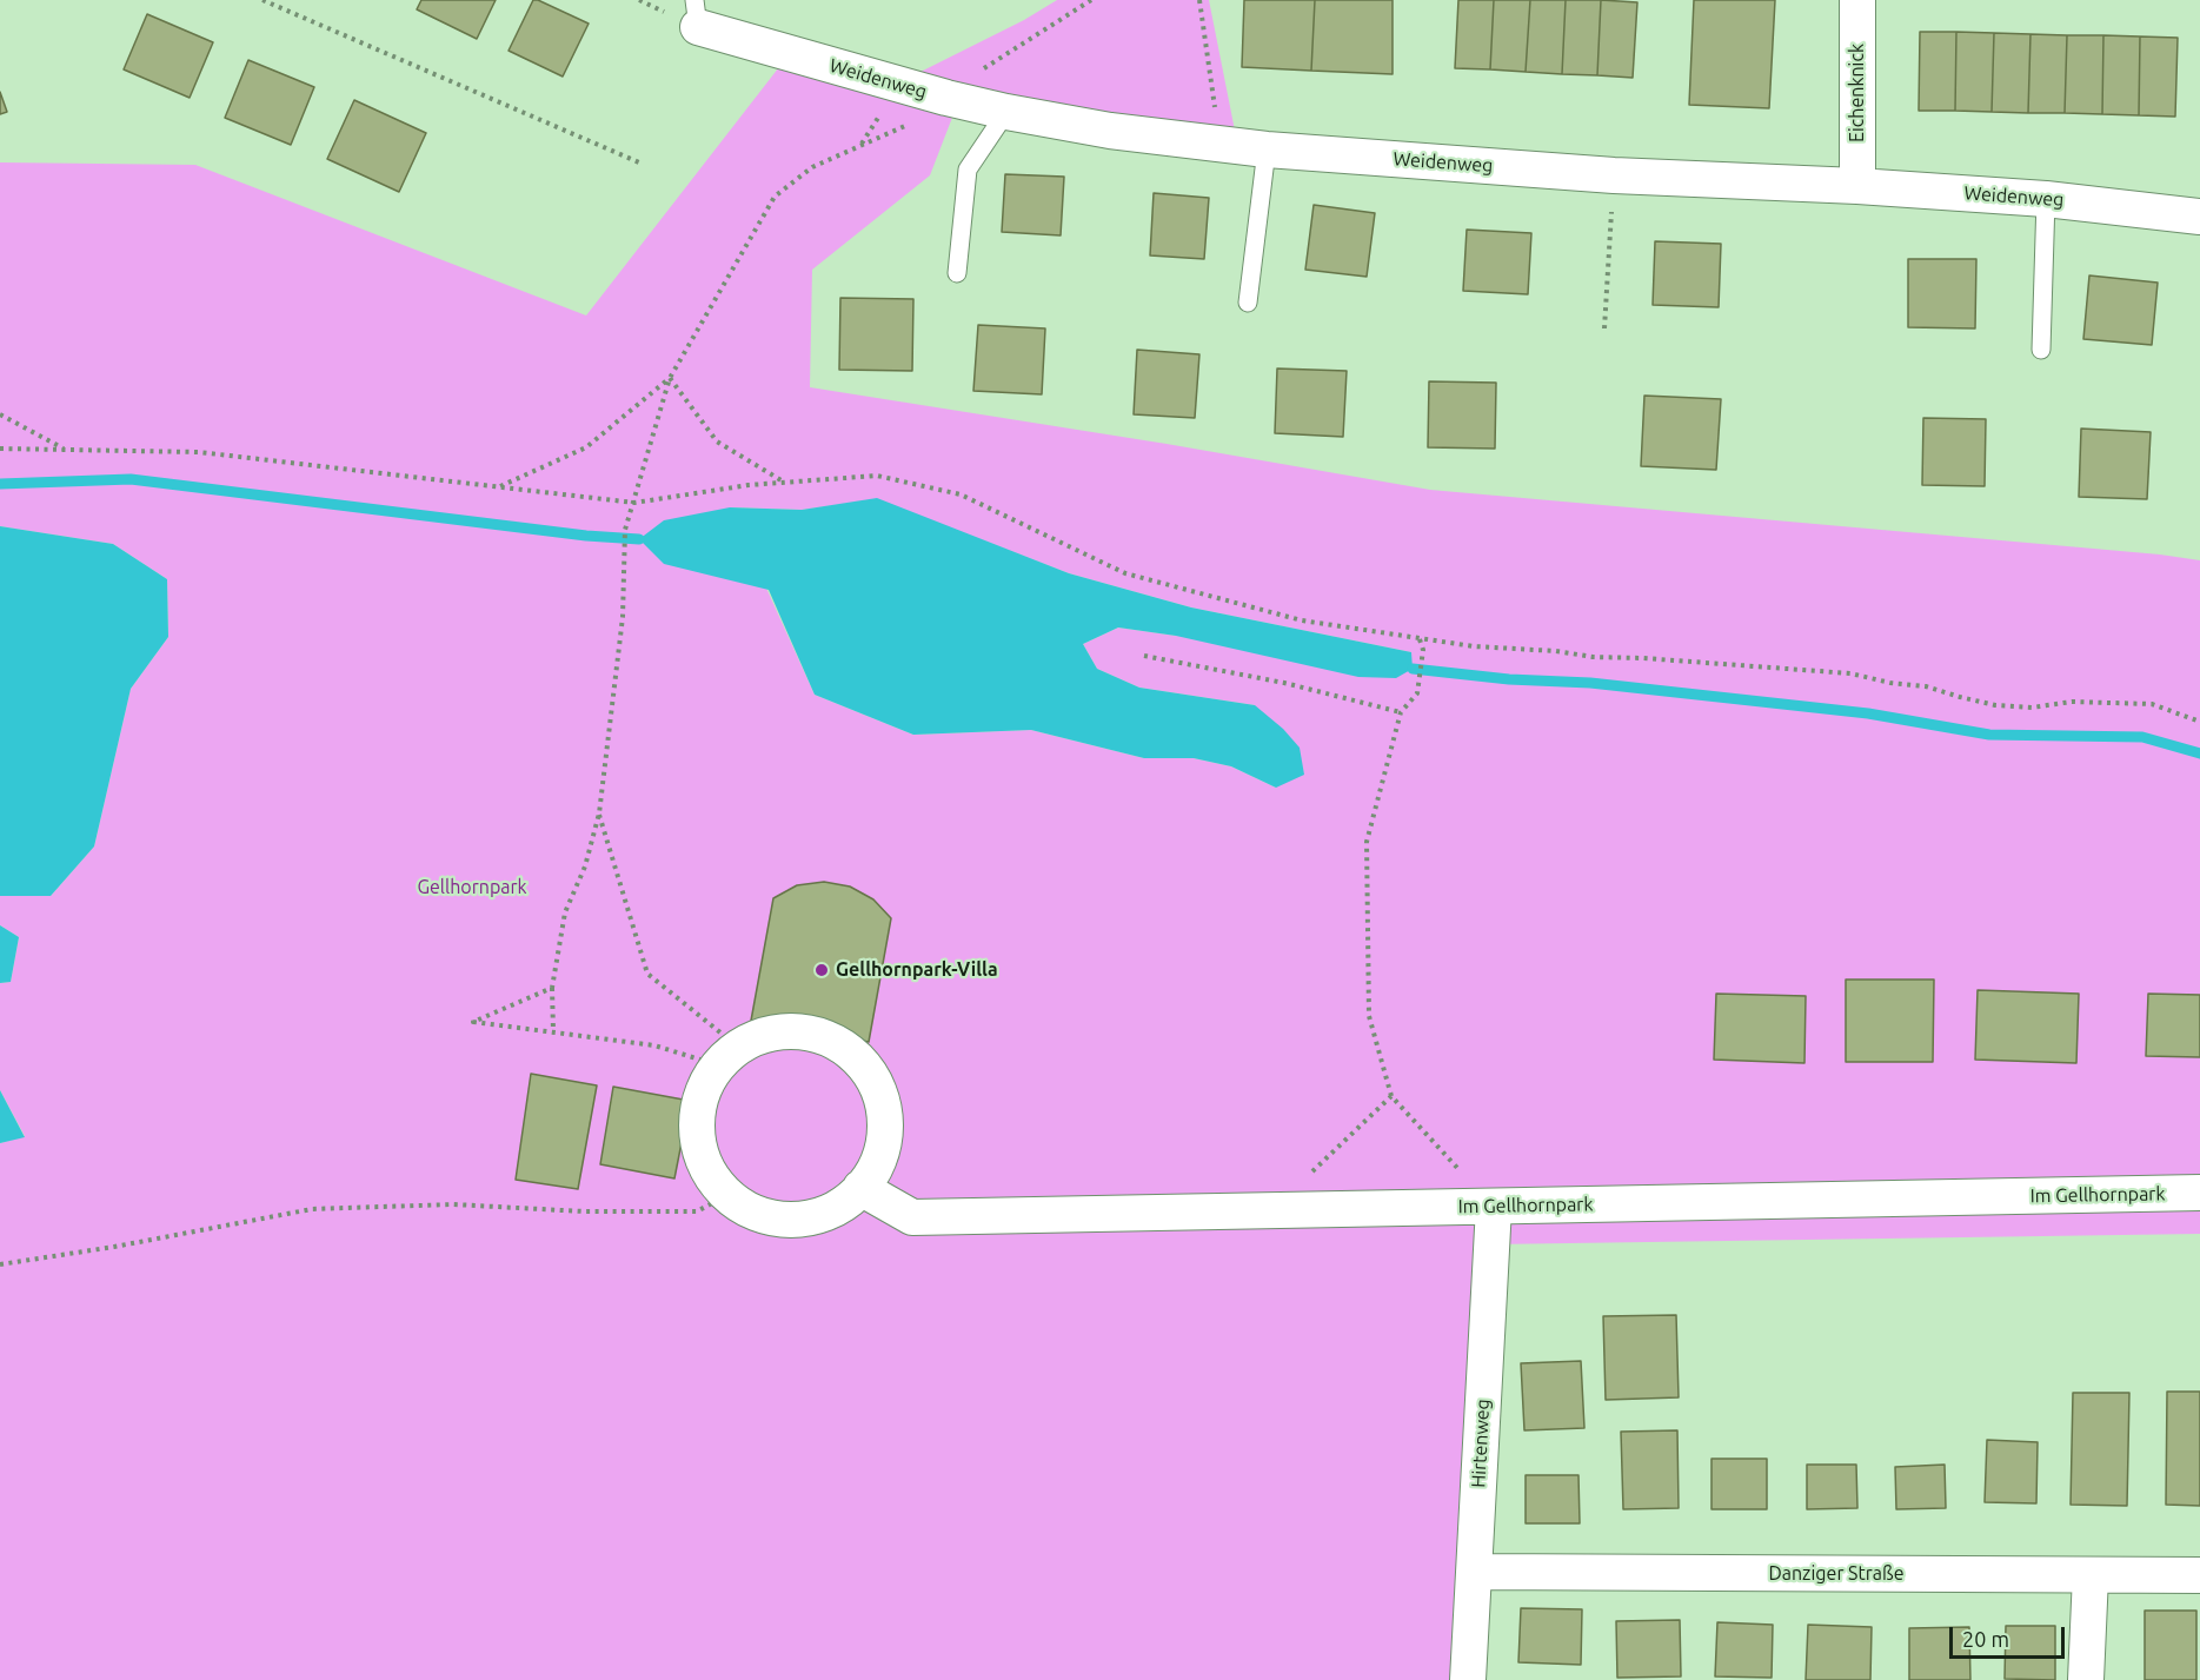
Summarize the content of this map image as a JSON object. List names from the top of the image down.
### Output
{
  "streets": {
    "street": [
      "Weidenweg",
      "Eichenknick",
      "Im Gellhornpark",
      "Hirtenweg",
      "Danziger Straße"
    ]
  },
  "crossings": [
    ["Weidenweg", "Eichenknick"],
    ["Im Gellhornpark", "Hirtenweg"],
    ["Hirtenweg", "Danziger Straße"]
  ],
  "parks": ["Gellhornpark"],
  "places": ["Gellhornpark-Villa"],
  "scale_bar": "20 m"
}
